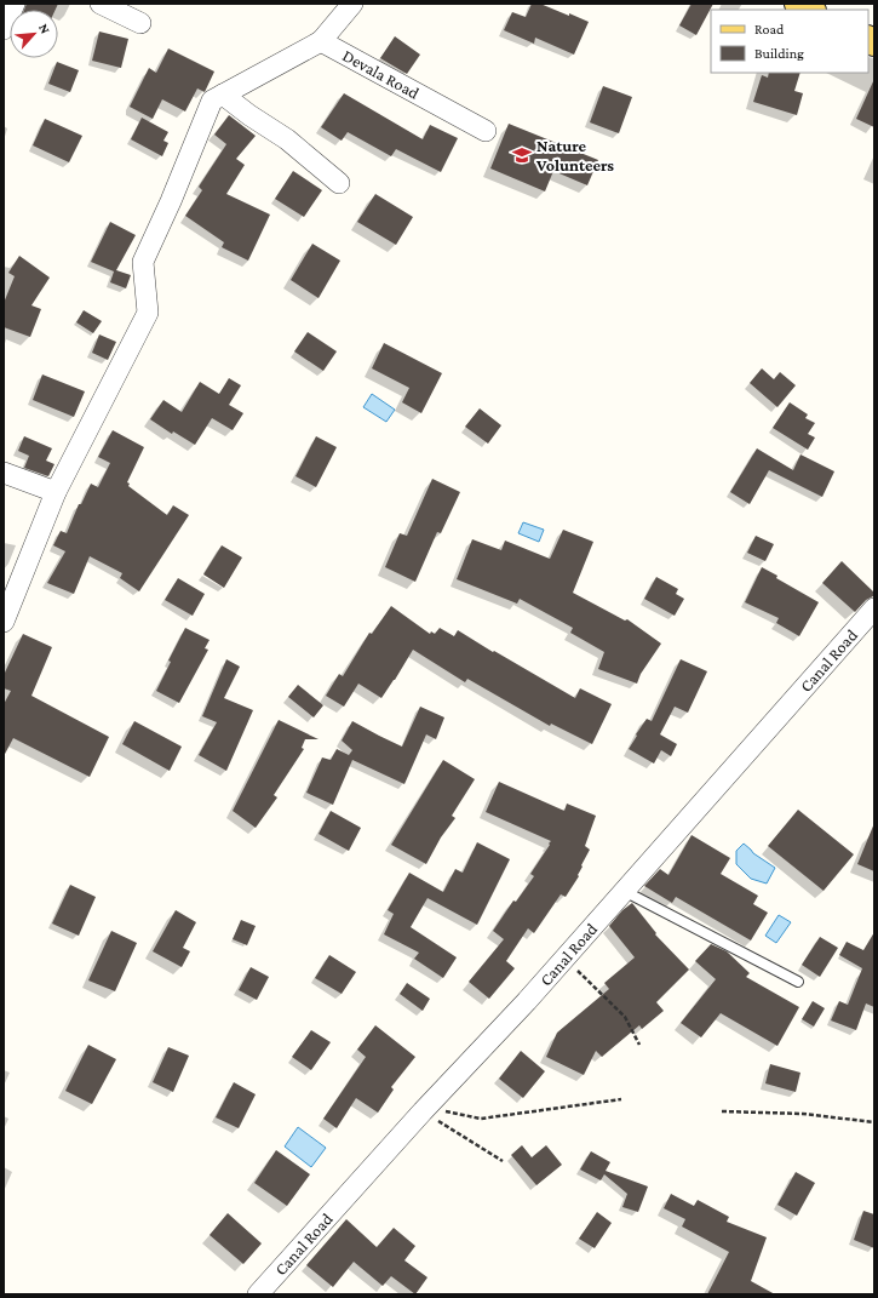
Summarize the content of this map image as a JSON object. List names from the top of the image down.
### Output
{
  "streets": {
    "street": ["Devala Road", "Canal Road"]
  },
  "places": {
    "school or university": ["Nature Volunteers"]
  },
  "legend": ["Road", "Building"],
  "north": "top right"
}
